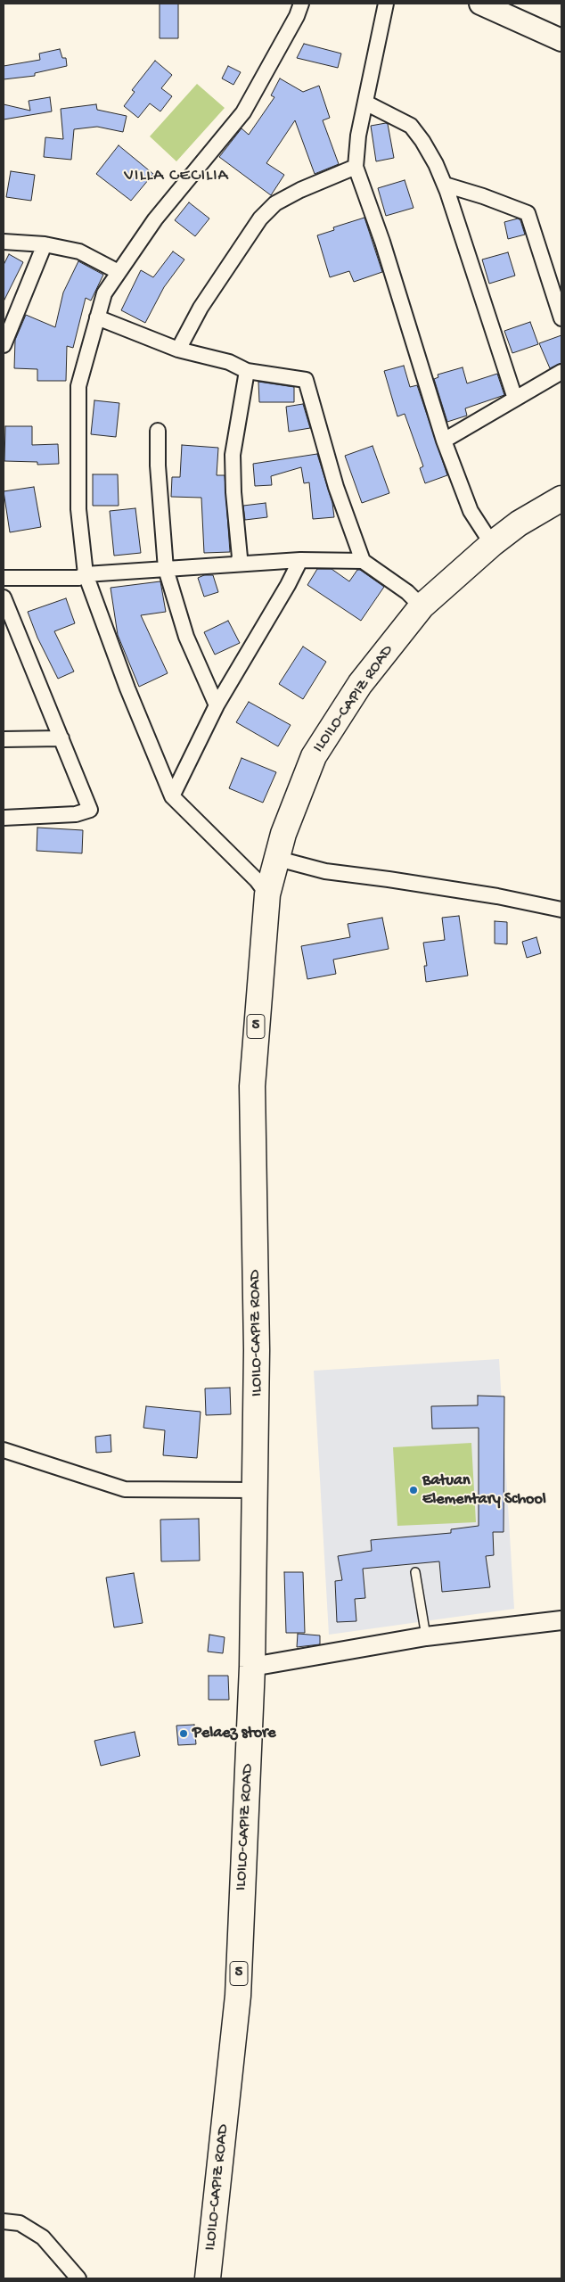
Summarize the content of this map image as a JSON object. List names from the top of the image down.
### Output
{
  "streets": {
    "highway": ["ILOILO-CAPIZ ROAD", "5"]
  },
  "districts": ["VILLA CECILIA"],
  "places": ["Batuan Elementary School", "Pelaez store"]
}
